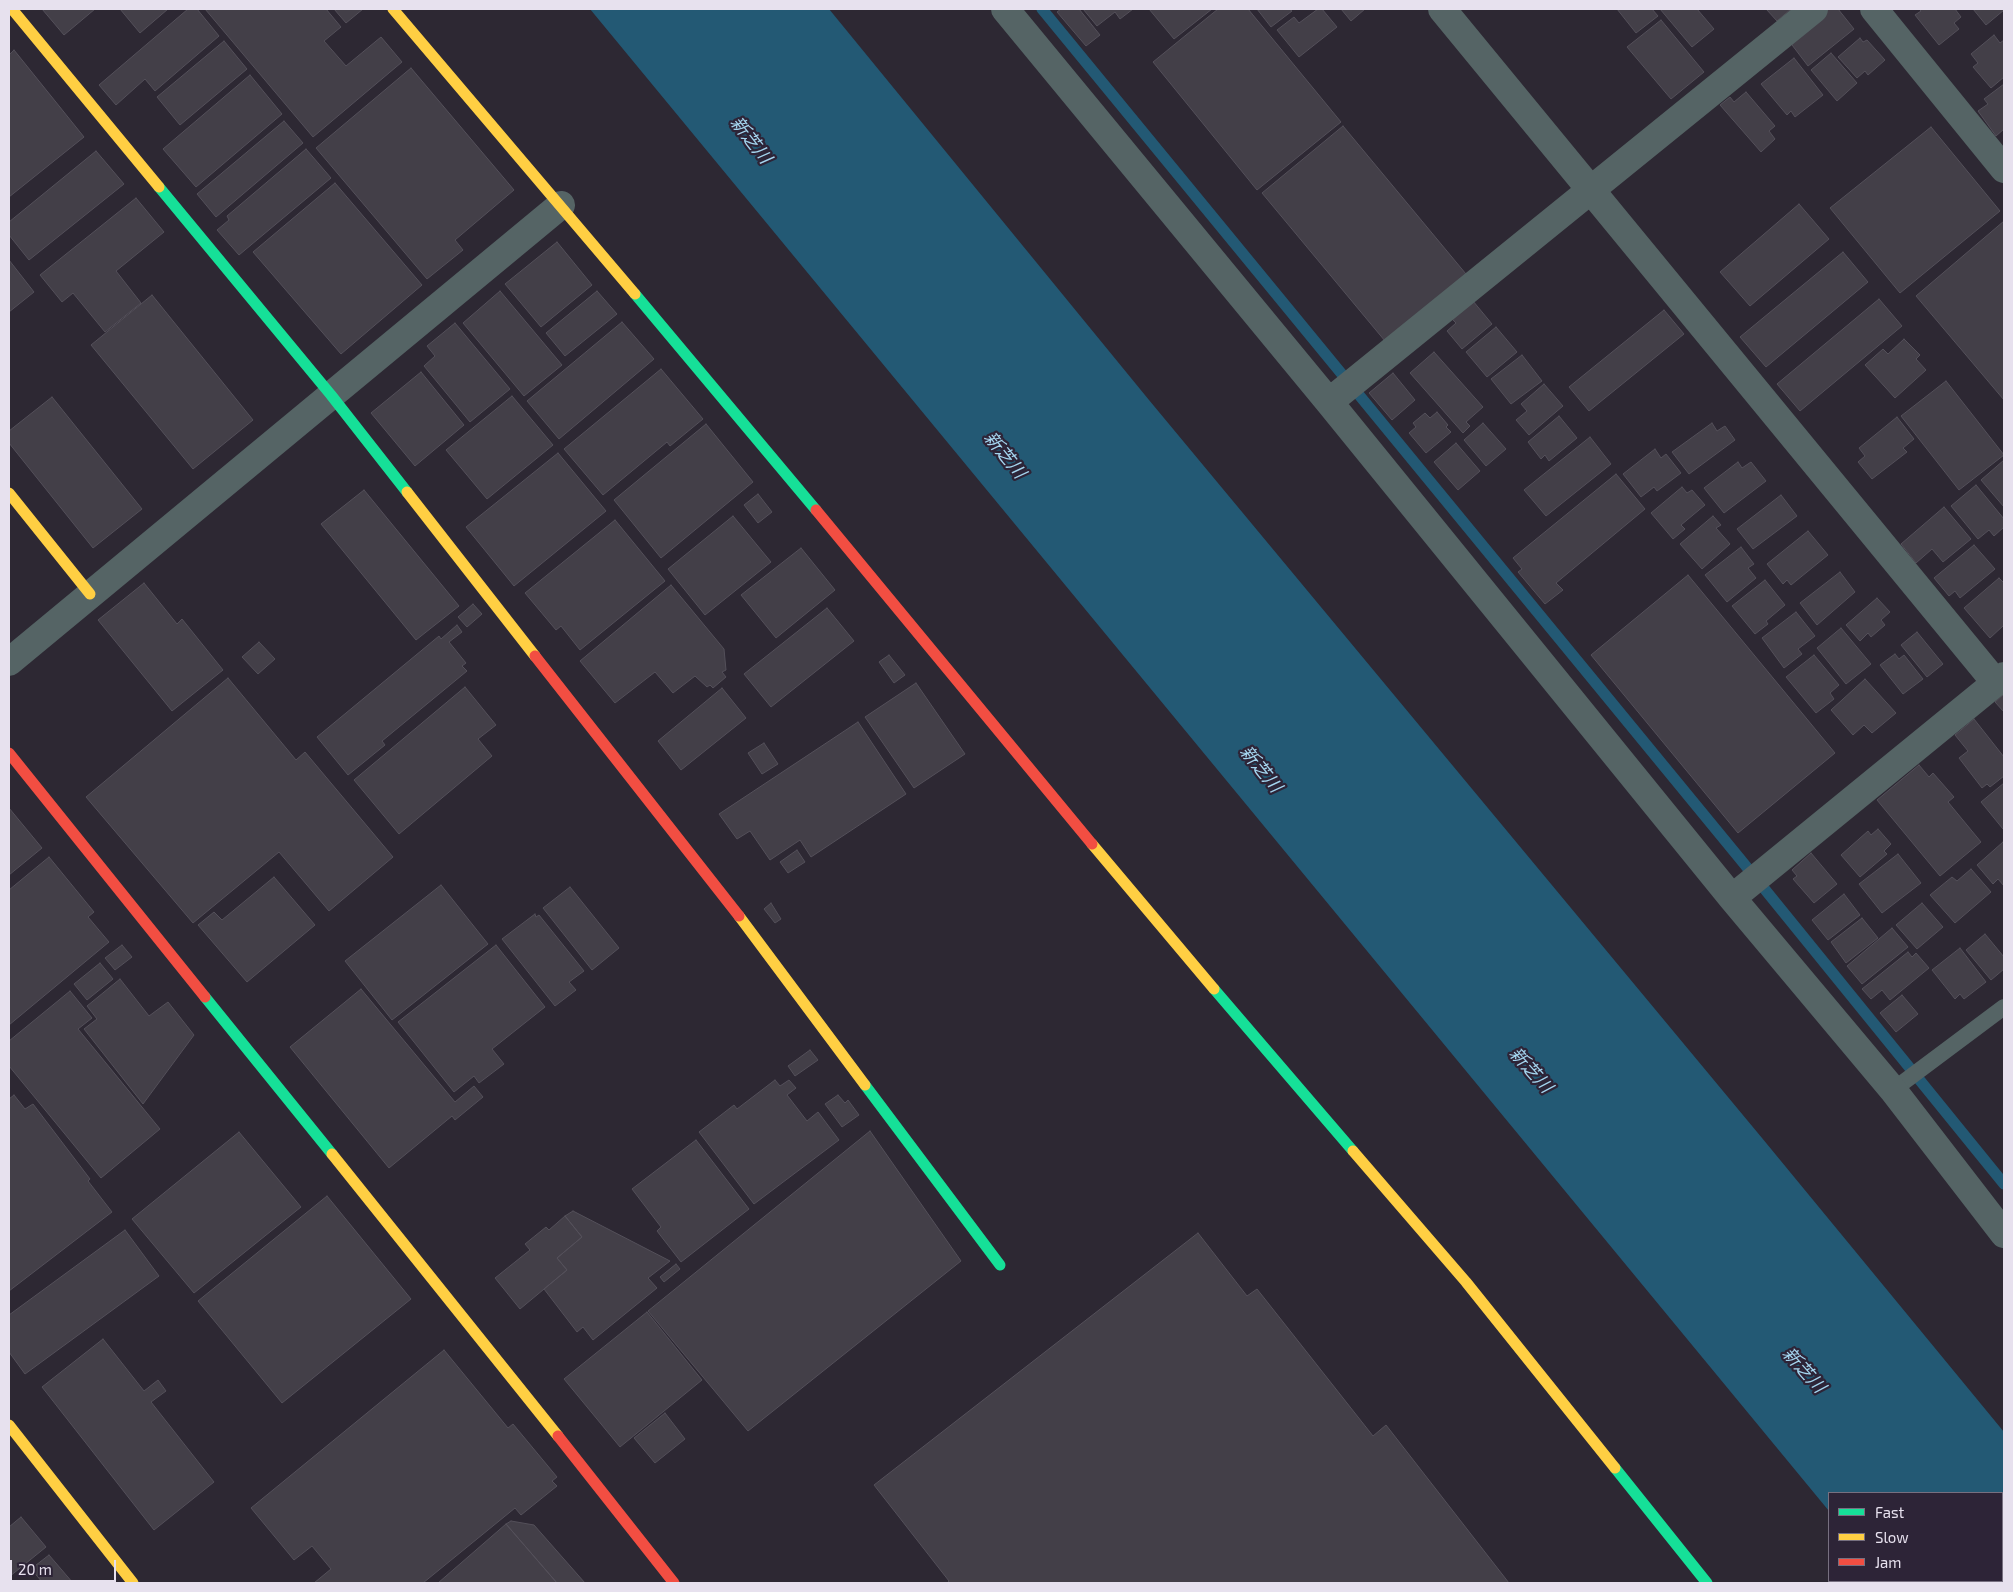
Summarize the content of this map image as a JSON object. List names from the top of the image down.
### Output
{
  "water": ["新芝川"],
  "legend": ["Fast", "Slow", "Jam"],
  "scale_bar": "20 m"
}
